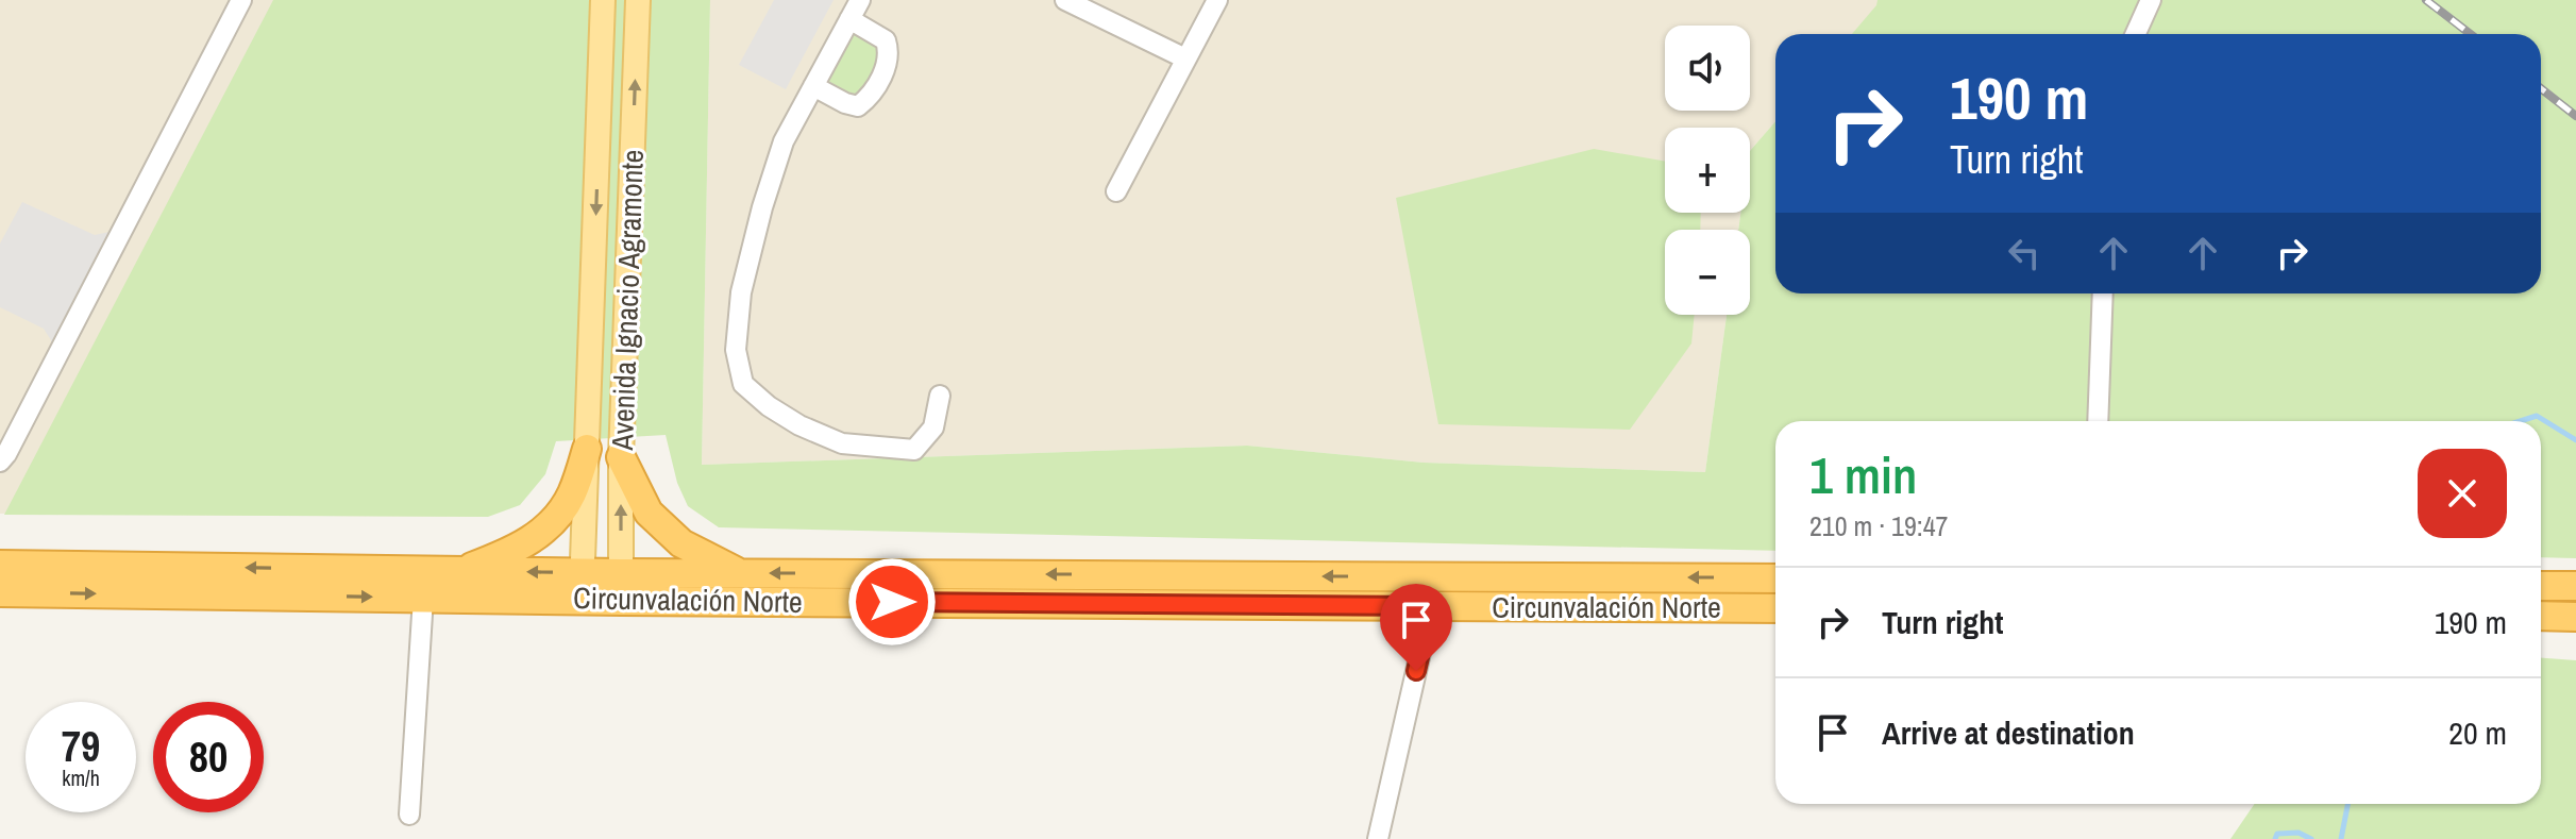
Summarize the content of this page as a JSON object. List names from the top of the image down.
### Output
{
  "streets": {
    "highway": ["Circunvalación Norte"],
    "main road": ["Avenida Ignacio Agramonte"]
  },
  "crossings": [
    ["Avenida Ignacio Agramonte", "Circunvalación Norte"]
  ],
  "page": {
    "map_buttons": ["+", "−"],
    "turn": ["190 m", "Turn right"],
    "heading": ["1 min", "210 m · 19:47"],
    "list": [
      {
        "name": "Turn right",
        "value": "190 m"
      },
      {
        "name": "Arrive at destination",
        "value": "20 m"
      }
    ],
    "speed": "79 km/h",
    "limit": "80"
  }
}
